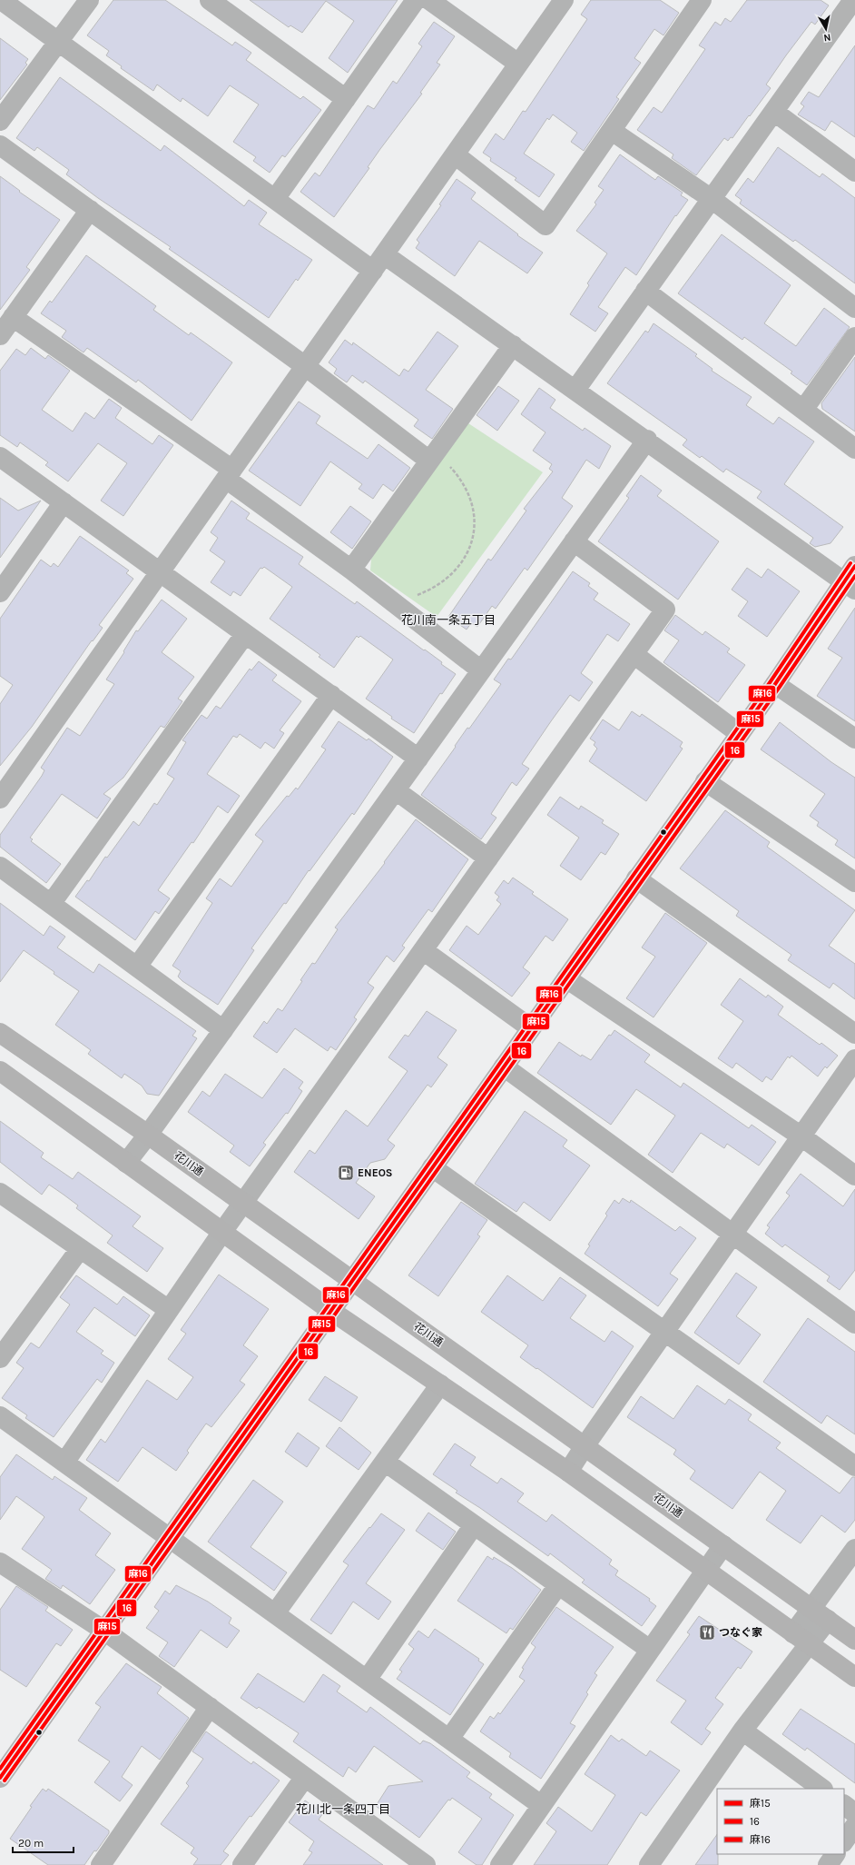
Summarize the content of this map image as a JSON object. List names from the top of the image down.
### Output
{
  "streets": {
    "street": ["花川通"]
  },
  "districts": ["花川南一条五丁目", "花川北一条四丁目"],
  "places": {
    "fuel station": ["ENEOS"],
    "restaurant": ["つなぐ家"]
  },
  "lines": ["transit line 麻16", "transit line 麻15", "transit line 16"],
  "legend": ["麻15", "16", "麻16"],
  "scale_bar": "20 m",
  "north": "bottom"
}
